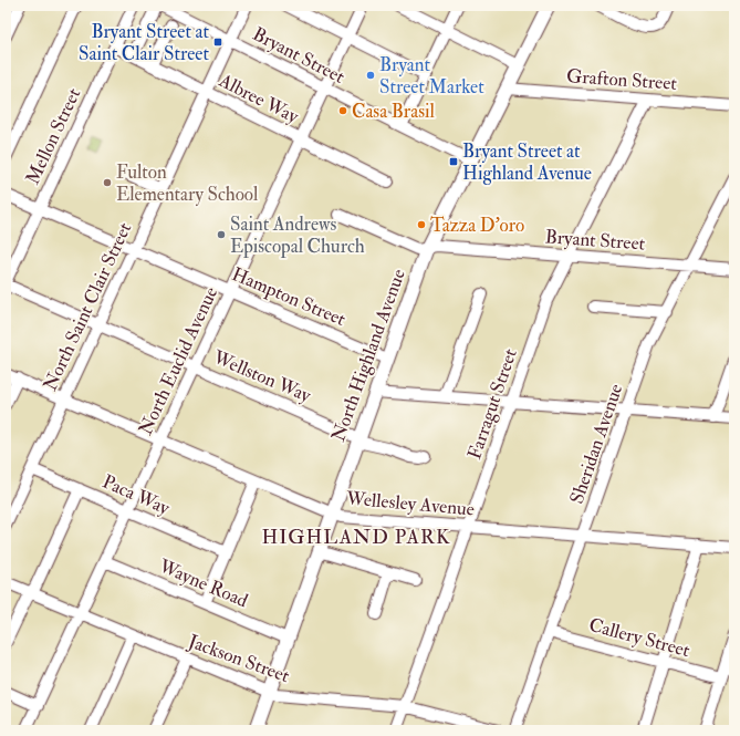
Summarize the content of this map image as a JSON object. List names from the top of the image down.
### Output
{
  "streets": {
    "main road": ["North Highland Avenue"],
    "street": [
      "Bryant Street",
      "Grafton Street",
      "Albree Way",
      "Mellon Street",
      "Hampton Street",
      "North Saint Clair Street",
      "North Euclid Avenue",
      "Wellston Way",
      "Farragut Street",
      "Sheridan Avenue",
      "Paca Way",
      "Wellesley Avenue",
      "Wayne Road",
      "Callery Street",
      "Jackson Street"
    ]
  },
  "crossings": [
    ["Bryant Street", "North Saint Clair Street"],
    ["Bryant Street", "North Highland Avenue"],
    ["Bryant Street", "North Euclid Avenue"],
    ["Bryant Street", "Farragut Street"],
    ["Bryant Street", "Sheridan Avenue"],
    ["Grafton Street", "North Highland Avenue"],
    ["Grafton Street", "Farragut Street"],
    ["Albree Way", "Mellon Street"],
    ["Albree Way", "North Saint Clair Street"],
    ["Albree Way", "North Euclid Avenue"],
    ["Mellon Street", "Hampton Street"],
    ["Mellon Street", "Wellston Way"],
    ["Hampton Street", "North Saint Clair Street"],
    ["Hampton Street", "North Highland Avenue"],
    ["Hampton Street", "North Euclid Avenue"],
    ["North Saint Clair Street", "Wellston Way"],
    ["North Saint Clair Street", "Paca Way"],
    ["North Saint Clair Street", "Wellesley Avenue"],
    ["North Highland Avenue", "Wellston Way"],
    ["North Highland Avenue", "Wellesley Avenue"],
    ["North Highland Avenue", "Wayne Road"],
    ["North Highland Avenue", "Jackson Street"],
    ["North Euclid Avenue", "Wellston Way"],
    ["North Euclid Avenue", "Paca Way"],
    ["North Euclid Avenue", "Wellesley Avenue"],
    ["North Euclid Avenue", "Wayne Road"],
    ["North Euclid Avenue", "Jackson Street"],
    ["Farragut Street", "Wellesley Avenue"],
    ["Farragut Street", "Jackson Street"],
    ["Sheridan Avenue", "Wellesley Avenue"],
    ["Sheridan Avenue", "Callery Street"]
  ],
  "districts": ["HIGHLAND PARK"],
  "places": {
    "transit": ["Bryant Street at Saint Clair Street", "Bryant Street at Highland Avenue"],
    "other": [
      "Bryant Street Market",
      "Casa Brasil",
      "Fulton Elementary School",
      "Tazza D'oro",
      "Saint Andrews Episcopal Church"
    ]
  }
}
